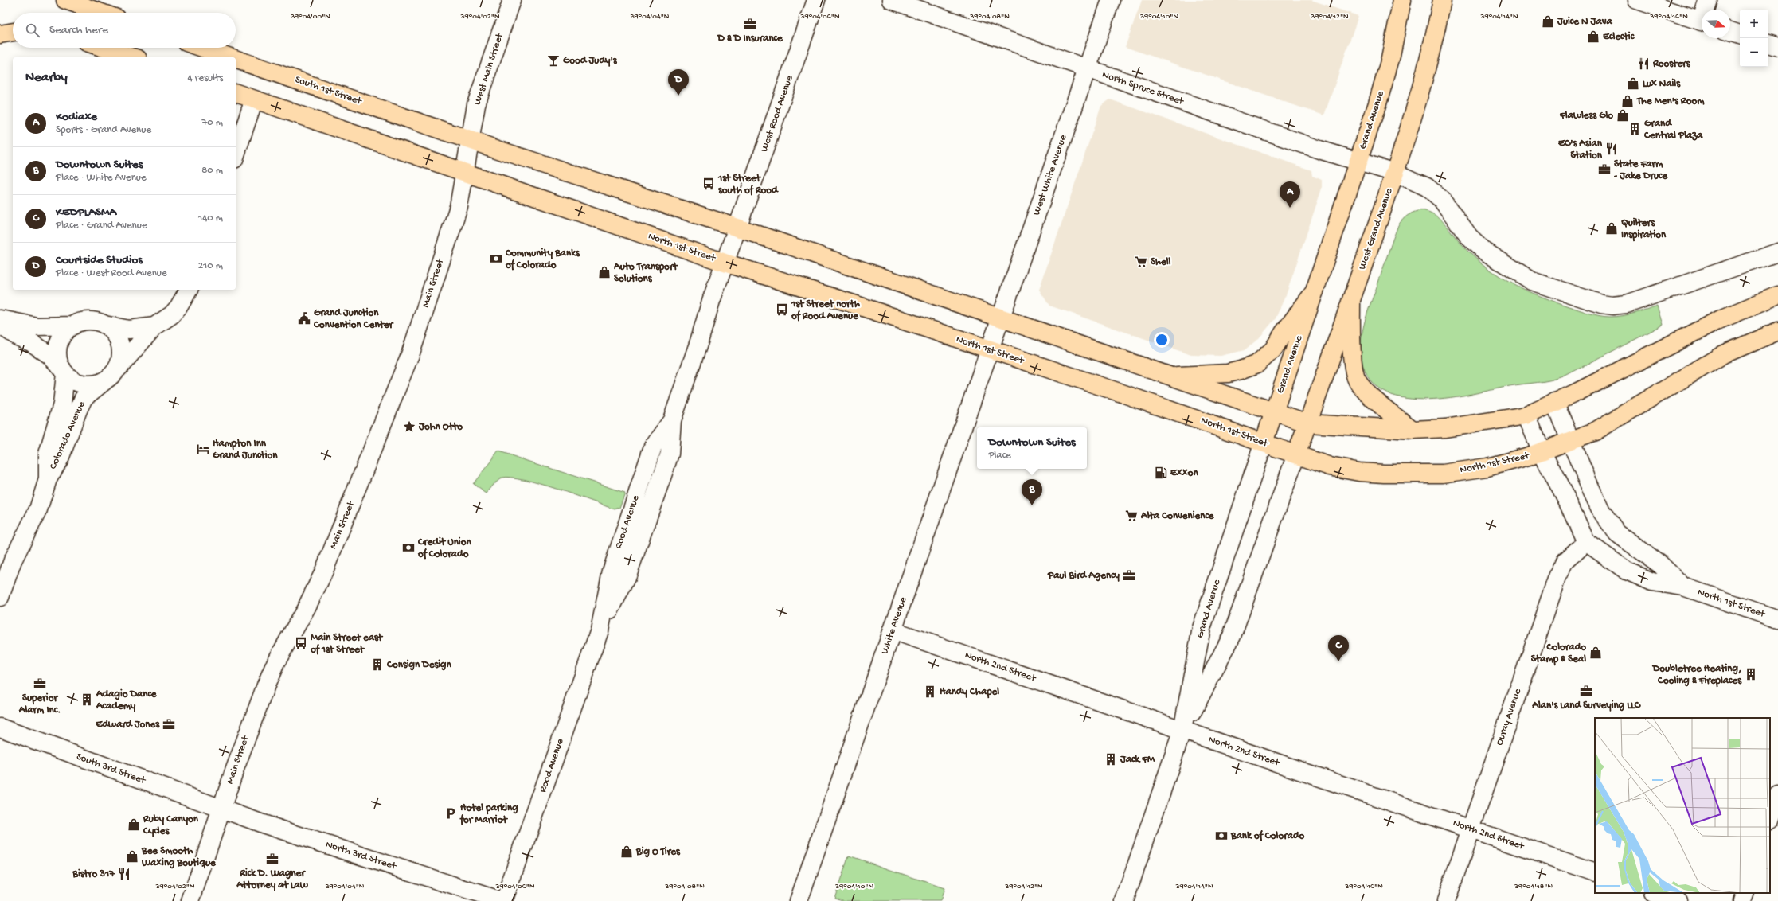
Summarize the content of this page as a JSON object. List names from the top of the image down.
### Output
{
  "streets": {
    "main road": [
      "South 1st Street",
      "Grand Avenue",
      "West Grand Avenue",
      "North 1st Street"
    ],
    "street": [
      "West Main Street",
      "North Spruce Street",
      "West Rood Avenue",
      "West White Avenue",
      "Main Street",
      "Colorado Avenue",
      "Rood Avenue",
      "White Avenue",
      "North 2nd Street",
      "Ouray Avenue",
      "South 3rd Street",
      "North 3rd Street"
    ]
  },
  "crossings": [
    ["West Main Street", "South 1st Street"],
    ["West Main Street", "Main Street"],
    ["North Spruce Street", "Grand Avenue"],
    ["North Spruce Street", "West White Avenue"],
    ["North Spruce Street", "West Grand Avenue"],
    ["South 1st Street", "Main Street"],
    ["West Rood Avenue", "Rood Avenue"],
    ["Grand Avenue", "West Grand Avenue"],
    ["Grand Avenue", "North 1st Street"],
    ["Grand Avenue", "North 2nd Street"],
    ["West White Avenue", "North 1st Street"],
    ["West White Avenue", "White Avenue"],
    ["West Grand Avenue", "North 1st Street"],
    ["North 1st Street", "Main Street"],
    ["North 1st Street", "Rood Avenue"],
    ["North 1st Street", "White Avenue"],
    ["North 1st Street", "Ouray Avenue"],
    ["Main Street", "South 3rd Street"],
    ["Main Street", "North 3rd Street"],
    ["White Avenue", "North 2nd Street"],
    ["North 2nd Street", "Ouray Avenue"],
    ["South 3rd Street", "North 3rd Street"]
  ],
  "places": {
    "shop": [
      "Juice N Java",
      "Eclectic",
      "Lux Nails",
      "The Men's Room",
      "Flawless Glo",
      "Quilters Inspiration",
      "Auto Transport Solutions",
      "Colorado Stamp & Seal",
      "Ruby Canyon Cycles",
      "Big O Tires",
      "Bee Smooth Waxing Boutique"
    ],
    "office": [
      "D & D Insurance",
      "State Farm - Jake Druce",
      "Paul Bird Agency",
      "Superior Alarm Inc.",
      "Alan's Land Surveying LLC",
      "Edward Jones",
      "Rick D. Wagner Attorney at Law"
    ],
    "bar": ["Good Judy's"],
    "restaurant": ["Roosters", "EC's Asian Station", "Bistro 317"],
    "building": [
      "Grand Central Plaza",
      "Consign Design",
      "Doubletree Heating, Cooling & Fireplaces",
      "Handy Chapel",
      "Adagio Dance Academy",
      "Jack FM"
    ],
    "bus stop": ["1st Street south of Rood", "1st Street north of Rood Avenue", "Main Street east of 1st Street"],
    "bank": ["Community Banks of Colorado", "Credit Union of Colorado", "Bank of Colorado"],
    "supermarket": ["Shell", "Alta Convenience"],
    "public building": ["Grand Junction Convention Center"],
    "place": ["John Otto"],
    "hotel": ["Hampton Inn Grand Junction"],
    "fuel station": ["Exxon"],
    "parking": ["Hotel parking for Marriot"]
  },
  "north": "right",
  "page": {
    "map_buttons": ["+", "−"],
    "search": "Search here",
    "heading": ["Nearby", "4 results"],
    "pins": [
      "D",
      "A",
      "B",
      "C"
    ],
    "list": [
      {
        "mark": "A",
        "name": "Kodiaxe",
        "note": "Sports · Grand Avenue",
        "value": "70 m"
      },
      {
        "mark": "B",
        "name": "Downtown Suites",
        "note": "Place · White Avenue",
        "value": "80 m"
      },
      {
        "mark": "C",
        "name": "KEDPLASMA",
        "note": "Place · Grand Avenue",
        "value": "140 m"
      },
      {
        "mark": "D",
        "name": "Courtside Studios",
        "note": "Place · West Rood Avenue",
        "value": "210 m"
      }
    ],
    "popup": ["Downtown Suites", "Place"]
  },
  "coordinates": [
    "39°04'00\"N",
    "39°04'02\"N",
    "39°04'04\"N",
    "39°04'06\"N",
    "39°04'08\"N",
    "39°04'10\"N",
    "39°04'12\"N",
    "39°04'14\"N",
    "39°04'16\"N",
    "39°04'18\"N"
  ]
}
